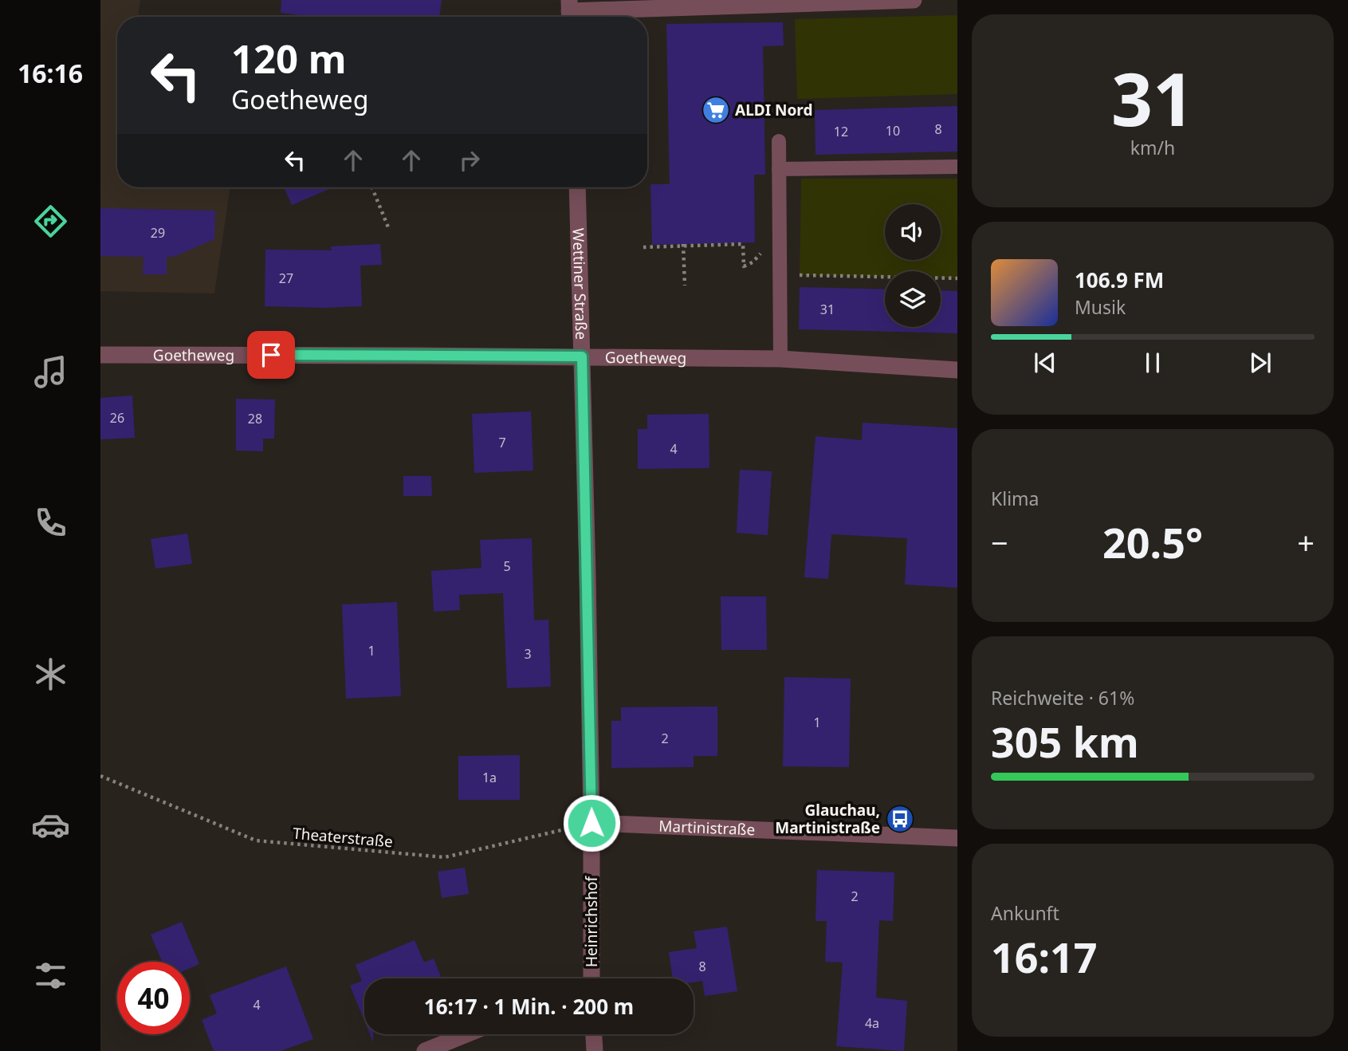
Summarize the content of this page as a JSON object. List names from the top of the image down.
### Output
{
  "streets": {
    "street": [
      "Wettiner Straße",
      "Goetheweg",
      "Martinistraße",
      "Heinrichshof"
    ],
    "path": ["Theaterstraße"]
  },
  "crossings": [
    ["Wettiner Straße", "Goetheweg"],
    ["Wettiner Straße", "Martinistraße"],
    ["Wettiner Straße", "Theaterstraße"],
    ["Wettiner Straße", "Heinrichshof"],
    ["Martinistraße", "Theaterstraße"],
    ["Martinistraße", "Heinrichshof"],
    ["Theaterstraße", "Heinrichshof"]
  ],
  "places": {
    "supermarket": ["ALDI Nord"],
    "bus stop": ["Glauchau, Martinistraße"]
  },
  "house_numbers": [
    "8",
    "10",
    "12",
    "29",
    "27",
    "31",
    "26",
    "28",
    "7",
    "4",
    "5",
    "1",
    "3",
    "1",
    "2",
    "1a",
    "2",
    "8",
    "4",
    "4a"
  ],
  "page": {
    "tabs": "16:16",
    "tile": [
      ["31", "km/h"],
      "Klima",
      ["Reichweite · 61%", "305 km"],
      ["Ankunft", "16:17"]
    ],
    "turn": ["120 m", "Goetheweg"],
    "song": ["106.9 FM", "Musik"],
    "heat": ["−", "20.5°", "+"],
    "limit": "40",
    "trip": "16:17 · 1 Min. · 200 m"
  }
}
